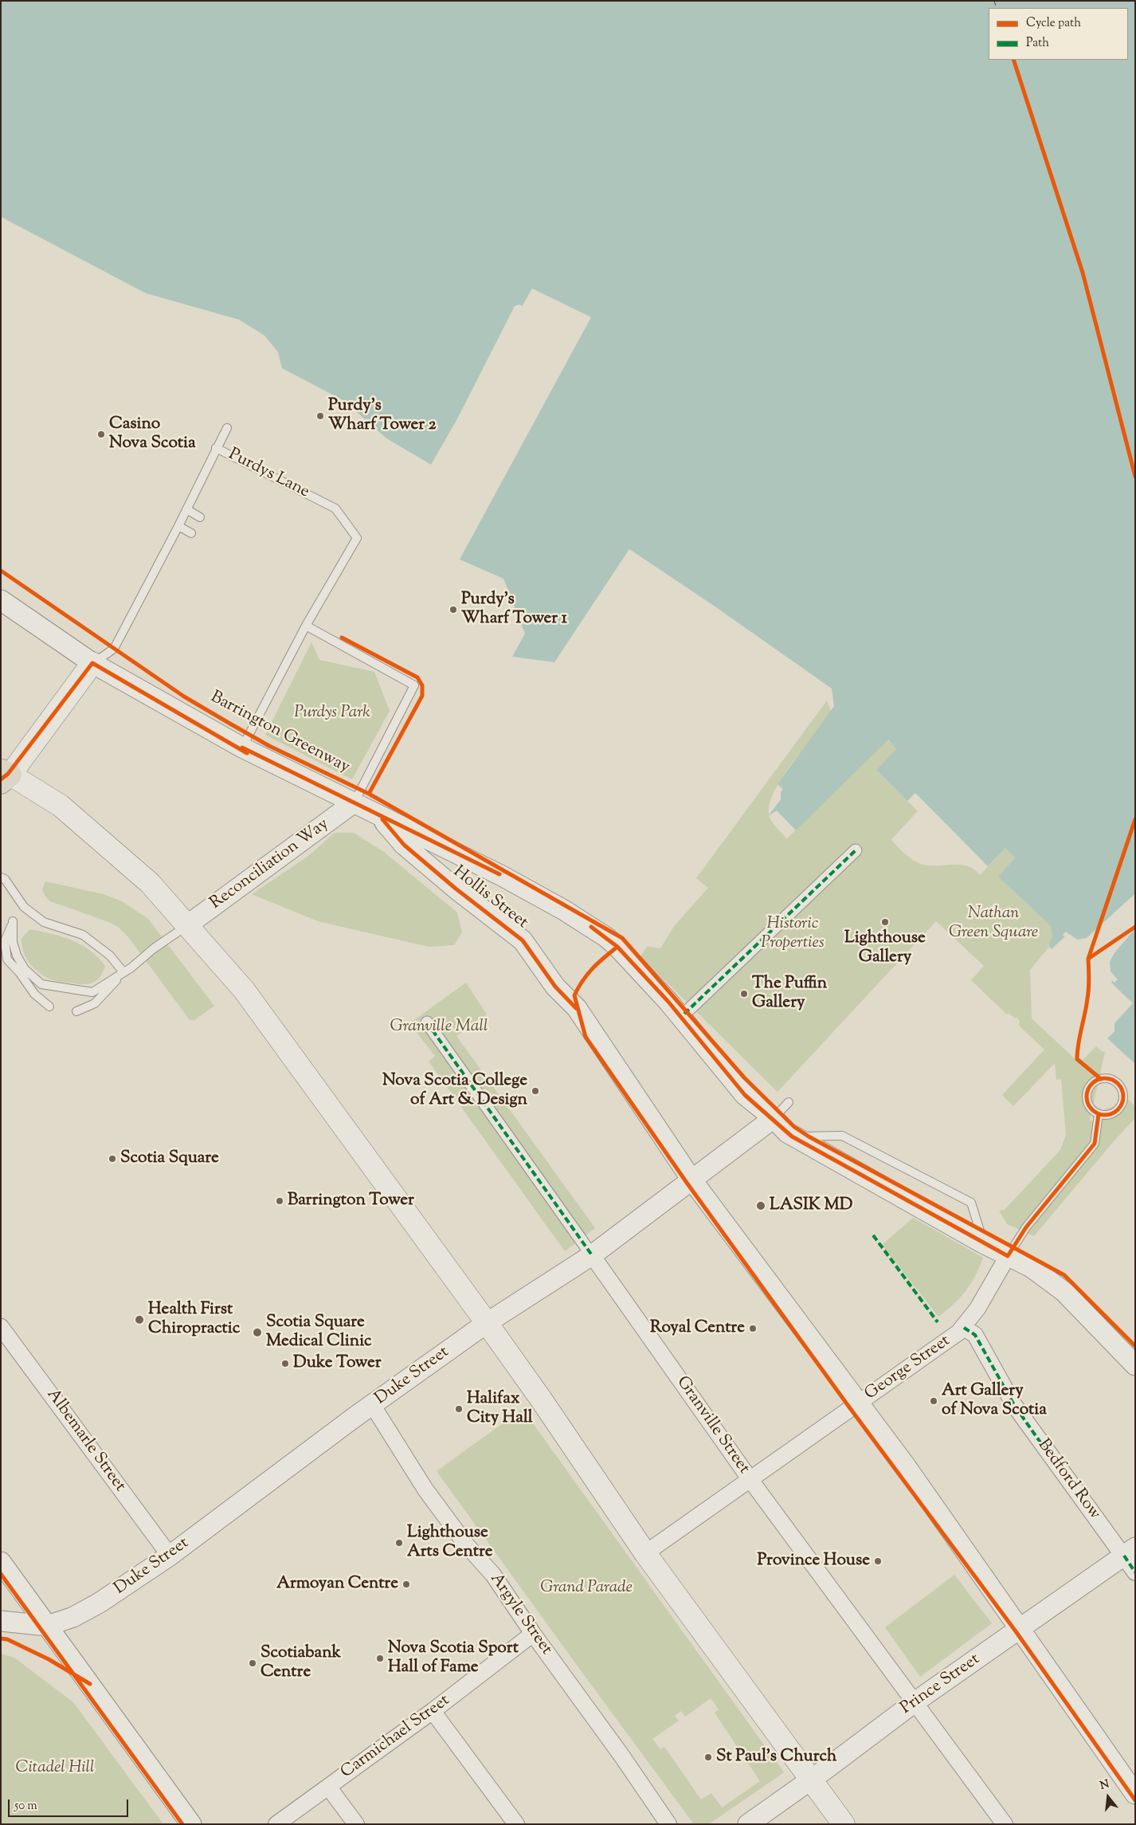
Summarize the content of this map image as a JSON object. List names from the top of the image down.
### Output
{
  "streets": {
    "street": [
      "Reconciliation Way",
      "Hollis Street",
      "George Street",
      "Duke Street",
      "Granville Street",
      "Albemarle Street",
      "Bedford Row",
      "Argyle Street",
      "Prince Street",
      "Carmichael Street"
    ],
    "lane": ["Purdys Lane"],
    "cycle path": ["Barrington Greenway"]
  },
  "crossings": [
    ["Hollis Street", "George Street"],
    ["Hollis Street", "Duke Street"],
    ["Hollis Street", "Prince Street"],
    ["George Street", "Granville Street"],
    ["George Street", "Bedford Row"],
    ["Duke Street", "Granville Street"],
    ["Duke Street", "Albemarle Street"],
    ["Duke Street", "Argyle Street"],
    ["Granville Street", "Prince Street"],
    ["Bedford Row", "Prince Street"],
    ["Argyle Street", "Carmichael Street"]
  ],
  "parks": [
    "Purdys Park",
    "Nathan Green Square",
    "Historic Properties",
    "Granville Mall",
    "Grand Parade",
    "Citadel Hill"
  ],
  "places": [
    "Purdy's Wharf Tower 2",
    "Casino Nova Scotia",
    "Purdy's Wharf Tower 1",
    "Lighthouse Gallery",
    "The Puffin Gallery",
    "Nova Scotia College of Art & Design",
    "Scotia Square",
    "Barrington Tower",
    "LASIK MD",
    "Health First Chiropractic",
    "Royal Centre",
    "Scotia Square Medical Clinic",
    "Duke Tower",
    "Art Gallery of Nova Scotia",
    "Halifax City Hall",
    "Lighthouse Arts Centre",
    "Province House",
    "Armoyan Centre",
    "Nova Scotia Sport Hall of Fame",
    "Scotiabank Centre",
    "St Paul's Church"
  ],
  "legend": ["Cycle path", "Path"],
  "scale_bar": "50 m",
  "north": "top"
}
